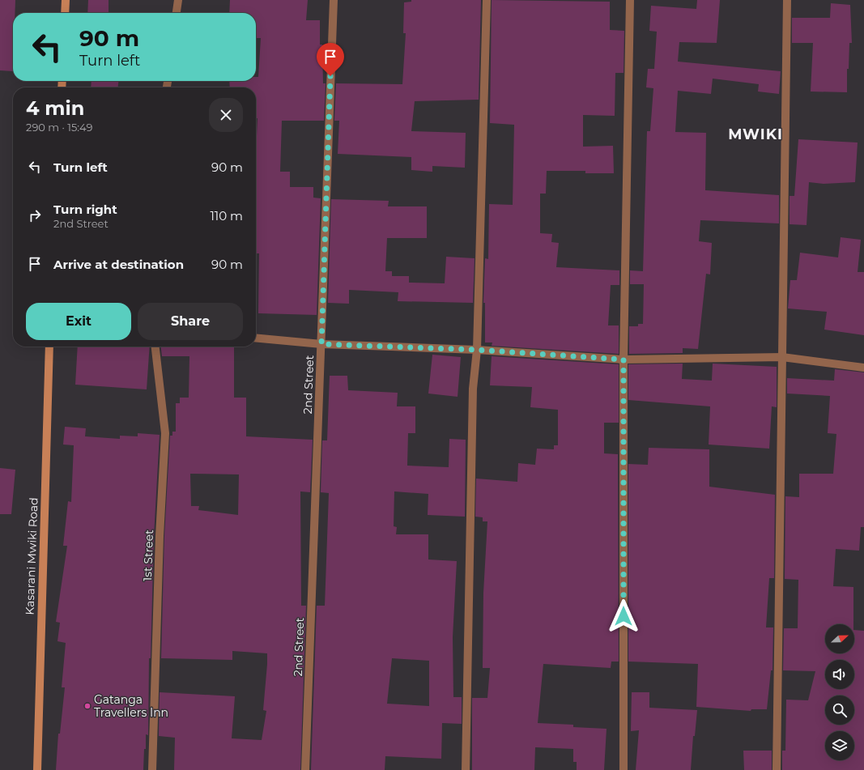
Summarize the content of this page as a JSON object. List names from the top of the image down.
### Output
{
  "streets": {
    "main road": ["Kasarani Mwiki Road"],
    "street": ["2nd Street", "1st Street"]
  },
  "districts": ["MWIKI"],
  "places": ["Gatanga Travellers Inn"],
  "north": "right",
  "page": {
    "turn": ["90 m", "Turn left"],
    "heading": ["4 min", "290 m · 15:49"],
    "list": [
      {
        "name": "Turn left",
        "value": "90 m"
      },
      {
        "name": "Turn right",
        "note": "2nd Street",
        "value": "110 m"
      },
      {
        "name": "Arrive at destination",
        "value": "90 m"
      }
    ],
    "buttons": ["Exit", "Share"]
  }
}
